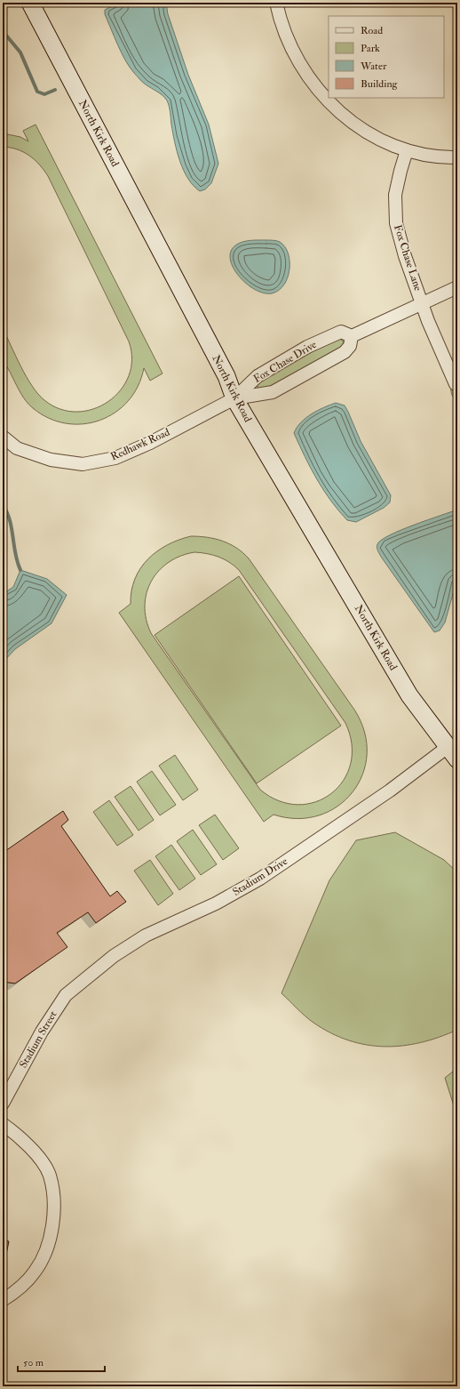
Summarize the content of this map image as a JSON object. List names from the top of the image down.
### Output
{
  "streets": {
    "main road": ["North Kirk Road"],
    "street": [
      "Fox Chase Lane",
      "Fox Chase Drive",
      "Redhawk Road",
      "Stadium Drive",
      "Stadium Street"
    ]
  },
  "crossings": [
    ["North Kirk Road", "Fox Chase Drive"],
    ["North Kirk Road", "Redhawk Road"],
    ["North Kirk Road", "Stadium Drive"],
    ["Fox Chase Drive", "Redhawk Road"],
    ["Stadium Drive", "Stadium Street"]
  ],
  "legend": [
    "Road",
    "Park",
    "Water",
    "Building"
  ],
  "scale_bar": "50 m"
}
